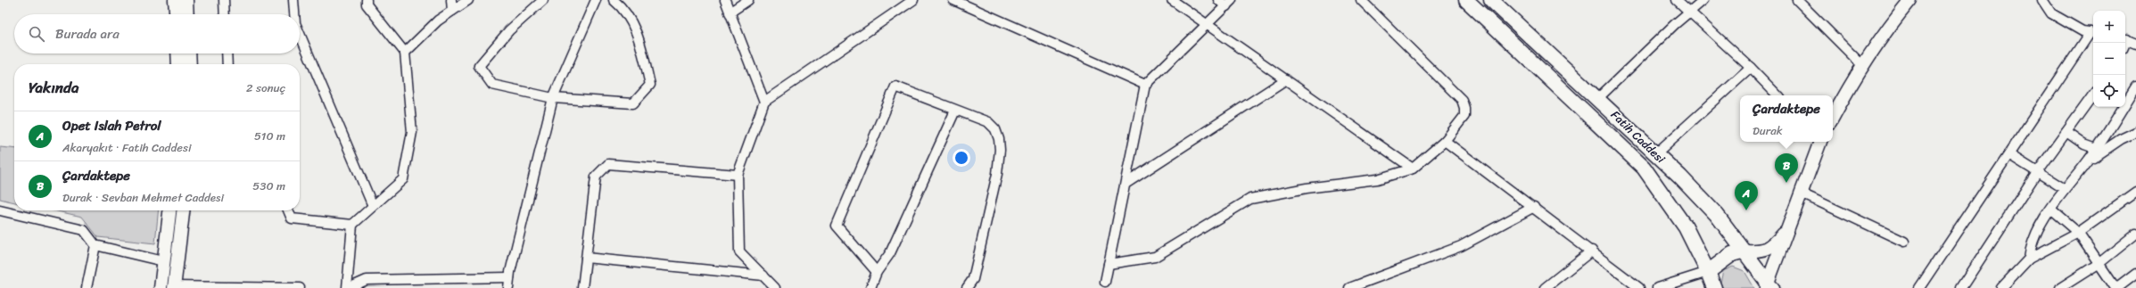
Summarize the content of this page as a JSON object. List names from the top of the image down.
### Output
{
  "streets": {
    "main road": ["Fatih Caddesi"]
  },
  "page": {
    "map_buttons": ["+", "−"],
    "search": "Burada ara",
    "heading": ["Yakında", "2 sonuç"],
    "popup": ["Çardaktepe", "Durak"],
    "list": [
      {
        "mark": "A",
        "name": "Opet Islah Petrol",
        "note": "Akaryakıt · Fatih Caddesi",
        "value": "510 m"
      },
      {
        "mark": "B",
        "name": "Çardaktepe",
        "note": "Durak · Sevban Mehmet Caddesi",
        "value": "530 m"
      }
    ],
    "pins": ["B", "A"]
  }
}
